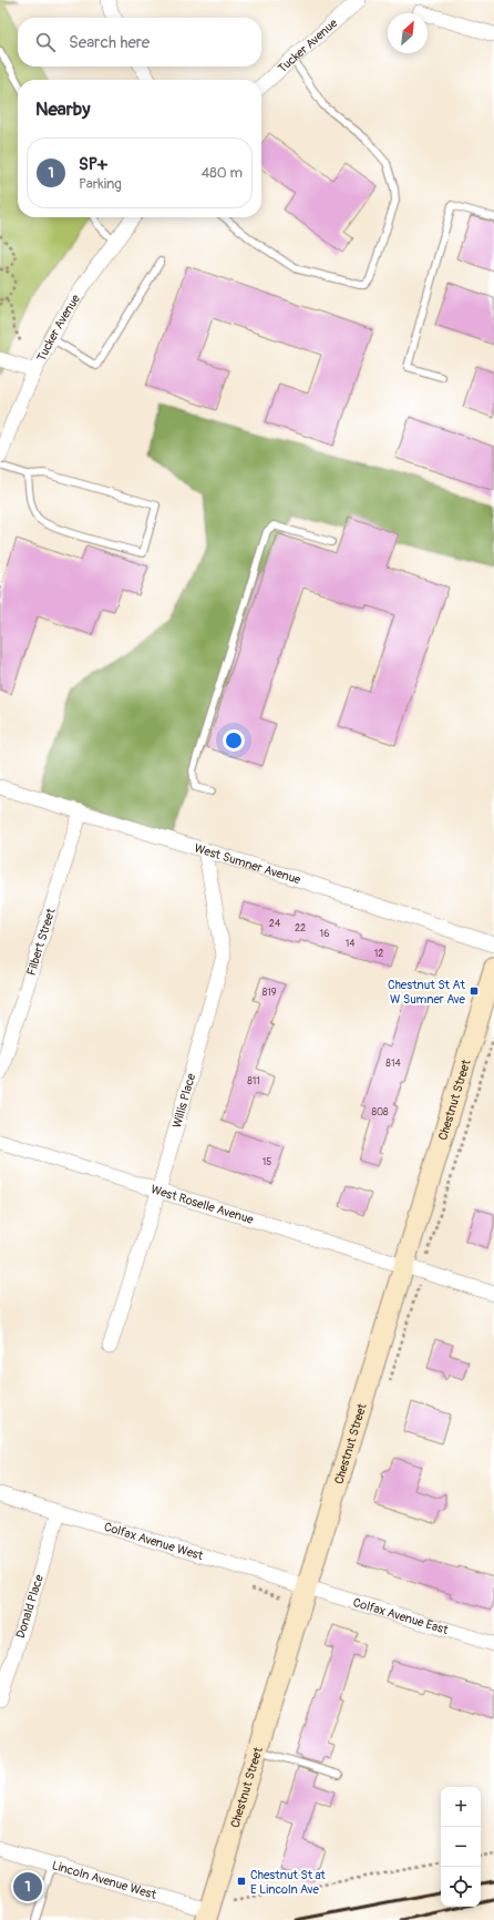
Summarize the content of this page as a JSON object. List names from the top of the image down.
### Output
{
  "streets": {
    "street": [
      "Tucker Avenue",
      "West Sumner Avenue",
      "Filbert Street",
      "Chestnut Street",
      "Willis Place",
      "West Roselle Avenue",
      "Colfax Avenue West",
      "Donald Place",
      "Colfax Avenue East",
      "Lincoln Avenue West"
    ]
  },
  "crossings": [
    ["West Sumner Avenue", "Filbert Street"],
    ["West Sumner Avenue", "Willis Place"],
    ["Chestnut Street", "West Roselle Avenue"],
    ["Chestnut Street", "Colfax Avenue West"],
    ["Chestnut Street", "Colfax Avenue East"],
    ["Chestnut Street", "Lincoln Avenue West"],
    ["Willis Place", "West Roselle Avenue"],
    ["Colfax Avenue West", "Donald Place"],
    ["Colfax Avenue West", "Colfax Avenue East"]
  ],
  "places": {
    "transit": ["Chestnut St At W Sumner Ave", "Chestnut St at E Lincoln Ave"]
  },
  "house_numbers": [
    "24",
    "22",
    "16",
    "14",
    "12",
    "819",
    "814",
    "811",
    "808",
    "15"
  ],
  "north": "top right",
  "page": {
    "search": "Search here",
    "heading": "Nearby",
    "list": [
      {
        "mark": "1",
        "name": "SP+",
        "note": "Parking",
        "value": "480 m"
      }
    ],
    "map_buttons": ["+", "−"],
    "pins": "1"
  }
}
